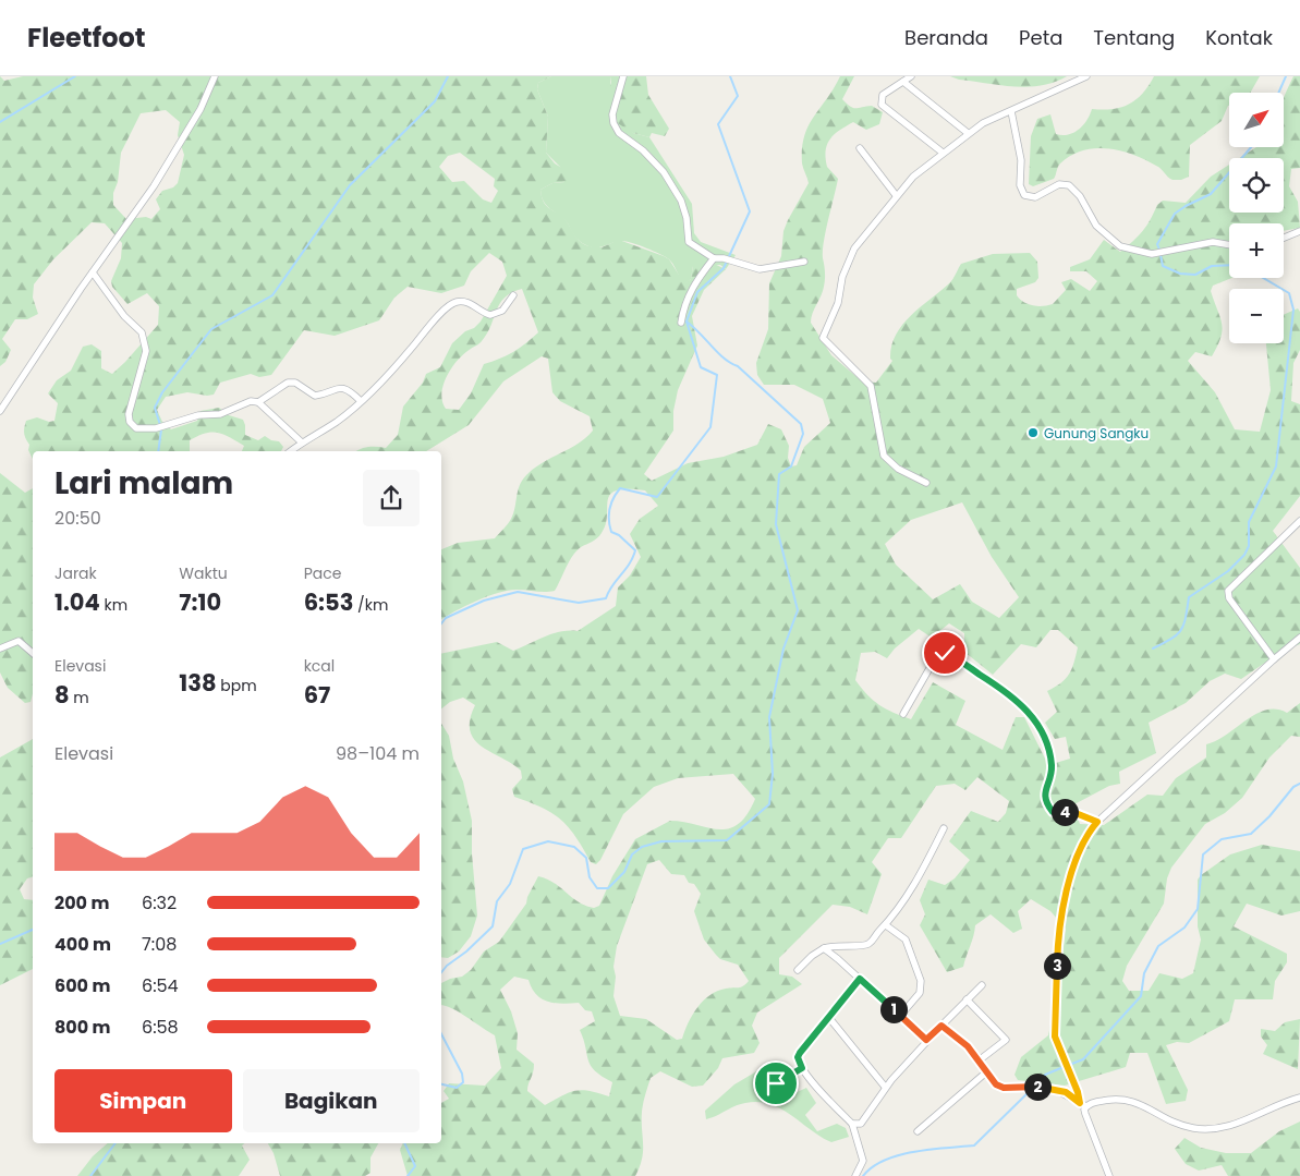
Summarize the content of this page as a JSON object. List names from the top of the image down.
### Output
{
  "places": ["Gunung Sangku"],
  "north": "top right",
  "page": {
    "header": "Fleetfoot",
    "nav": [
      "Beranda",
      "Peta",
      "Tentang",
      "Kontak"
    ],
    "map_buttons": ["+", "−"],
    "heading": ["Lari malam", "20:50"],
    "stats": [
      ["Jarak", "1.04 km"],
      ["Waktu", "7:10"],
      ["Pace", "6:53 /km"],
      ["Elevasi", "8 m"],
      ["138 bpm"],
      ["kcal", "67"]
    ],
    "chart": ["Elevasi", "98–104 m"],
    "pins": [
      "4",
      "3",
      "1",
      "2"
    ],
    "list": [
      {
        "name": "200 m",
        "note": "6:32"
      },
      {
        "name": "400 m",
        "note": "7:08"
      },
      {
        "name": "600 m",
        "note": "6:54"
      },
      {
        "name": "800 m",
        "note": "6:58"
      }
    ],
    "buttons": ["Simpan", "Bagikan"]
  }
}
